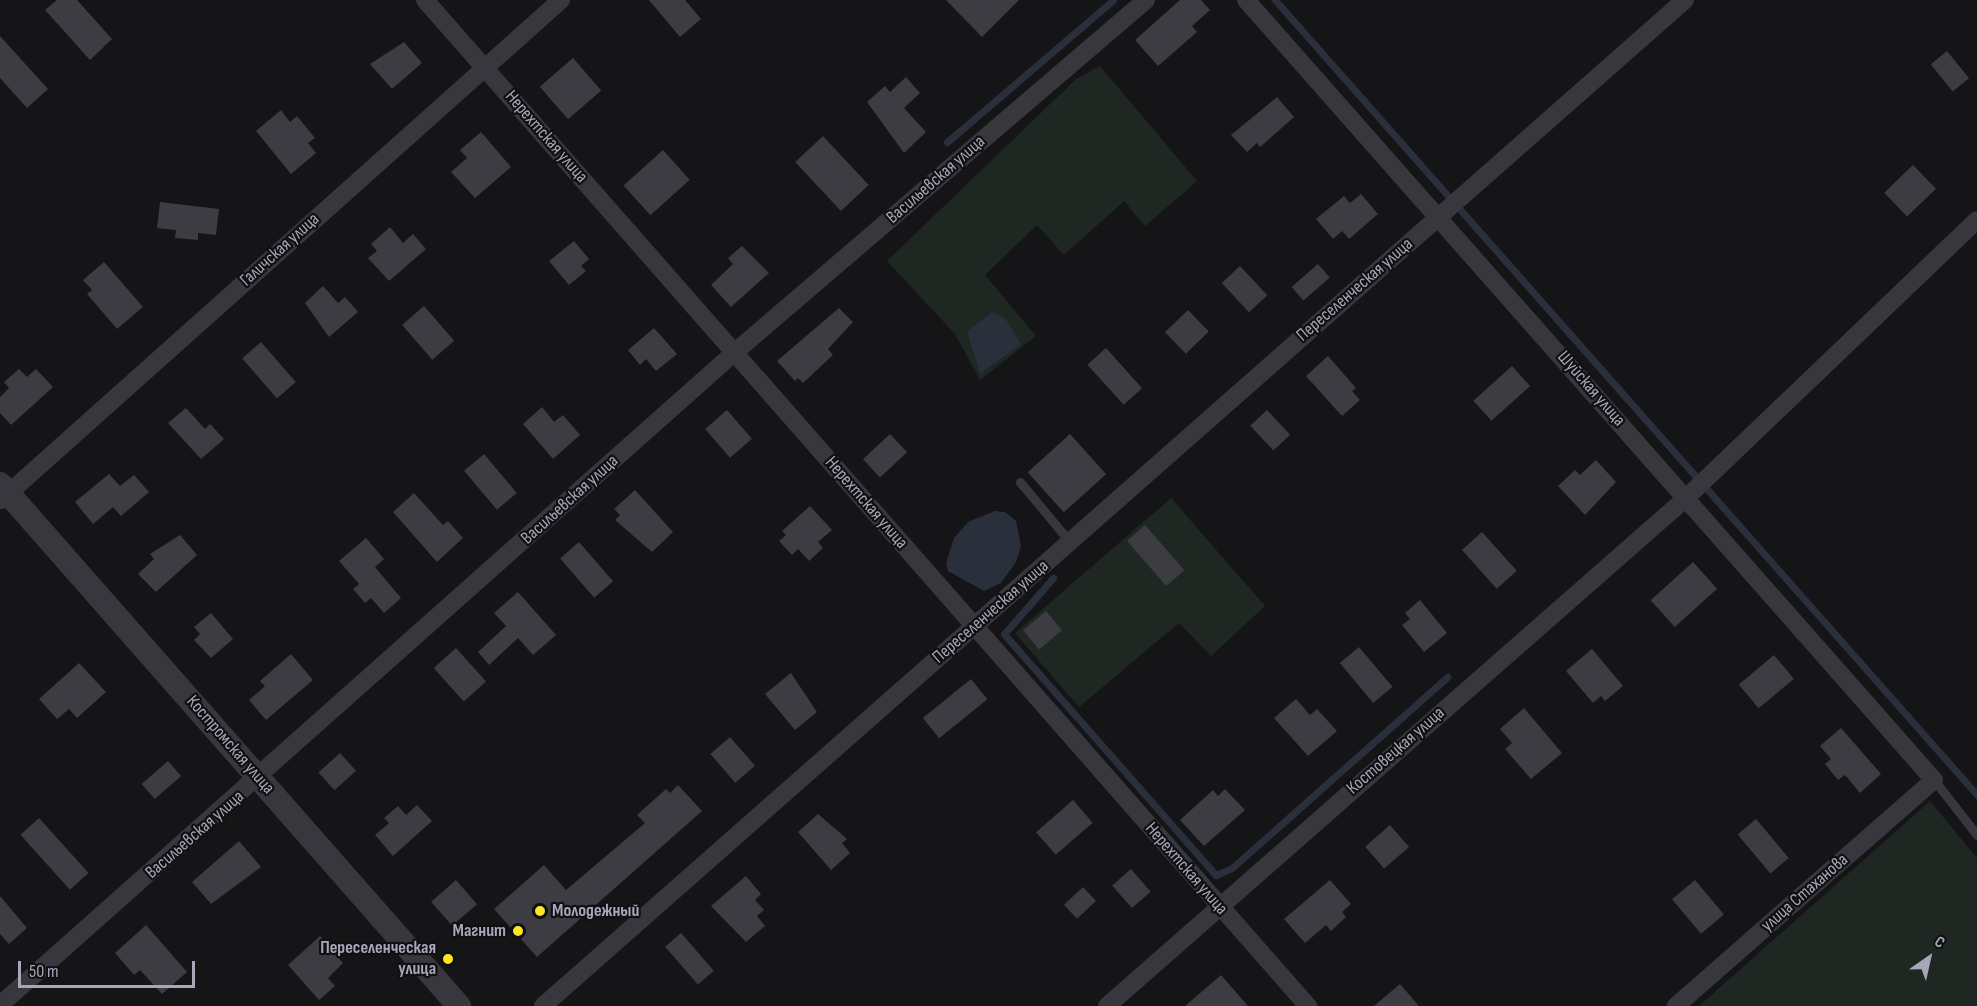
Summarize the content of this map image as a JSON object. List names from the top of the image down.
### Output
{
  "streets": {
    "street": [
      "Нерехтская улица",
      "Васильевская улица",
      "Галичская улица",
      "Переселенческая улица",
      "Шуйская улица",
      "Костромская улица",
      "Костовецкая улица",
      "улица Стаханова"
    ]
  },
  "crossings": [
    ["Нерехтская улица", "Васильевская улица"],
    ["Нерехтская улица", "Галичская улица"],
    ["Нерехтская улица", "Переселенческая улица"],
    ["Нерехтская улица", "Костовецкая улица"],
    ["Васильевская улица", "Костромская улица"],
    ["Галичская улица", "Костромская улица"],
    ["Переселенческая улица", "Шуйская улица"],
    ["Шуйская улица", "Костовецкая улица"],
    ["Шуйская улица", "улица Стаханова"]
  ],
  "places": ["Молодежный", "Магнит", "Переселенческая улица"],
  "scale_bar": "50 m",
  "north": "top right"
}
